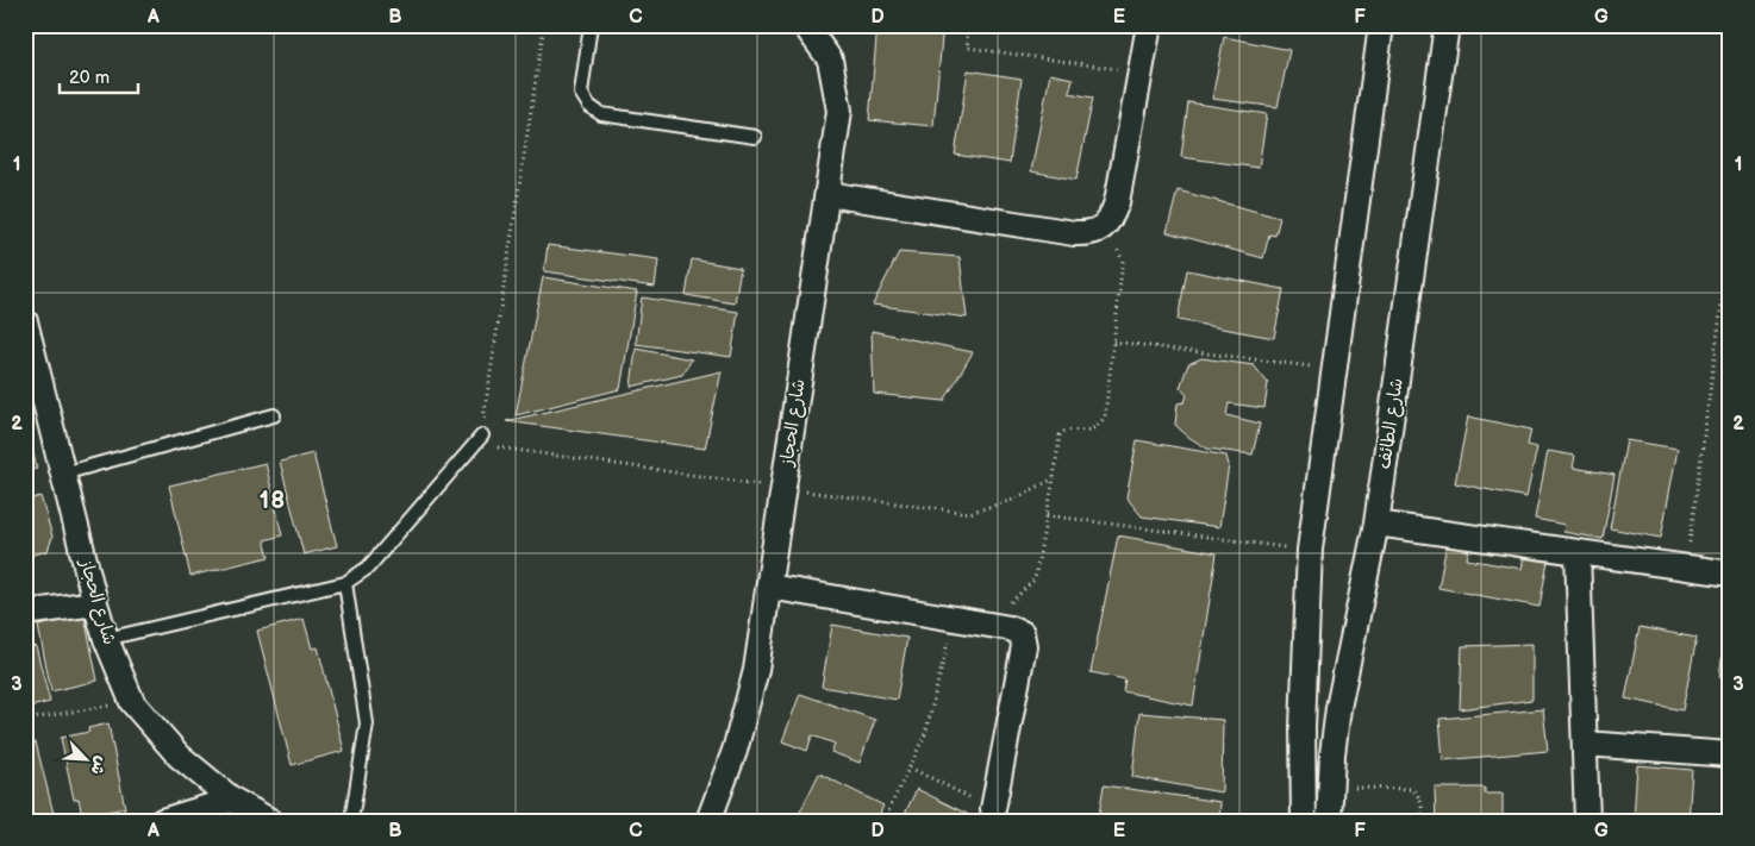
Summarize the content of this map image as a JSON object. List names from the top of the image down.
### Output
{
  "streets": {
    "street": ["شارع الحجاز", "شارع الطائف"]
  },
  "districts": ["18"],
  "scale_bar": "20 m",
  "north": "bottom right",
  "grid": {
    "columns": [
      "A",
      "B",
      "C",
      "D",
      "E",
      "F",
      "G"
    ],
    "rows": ["1", "2", "3"]
  }
}
